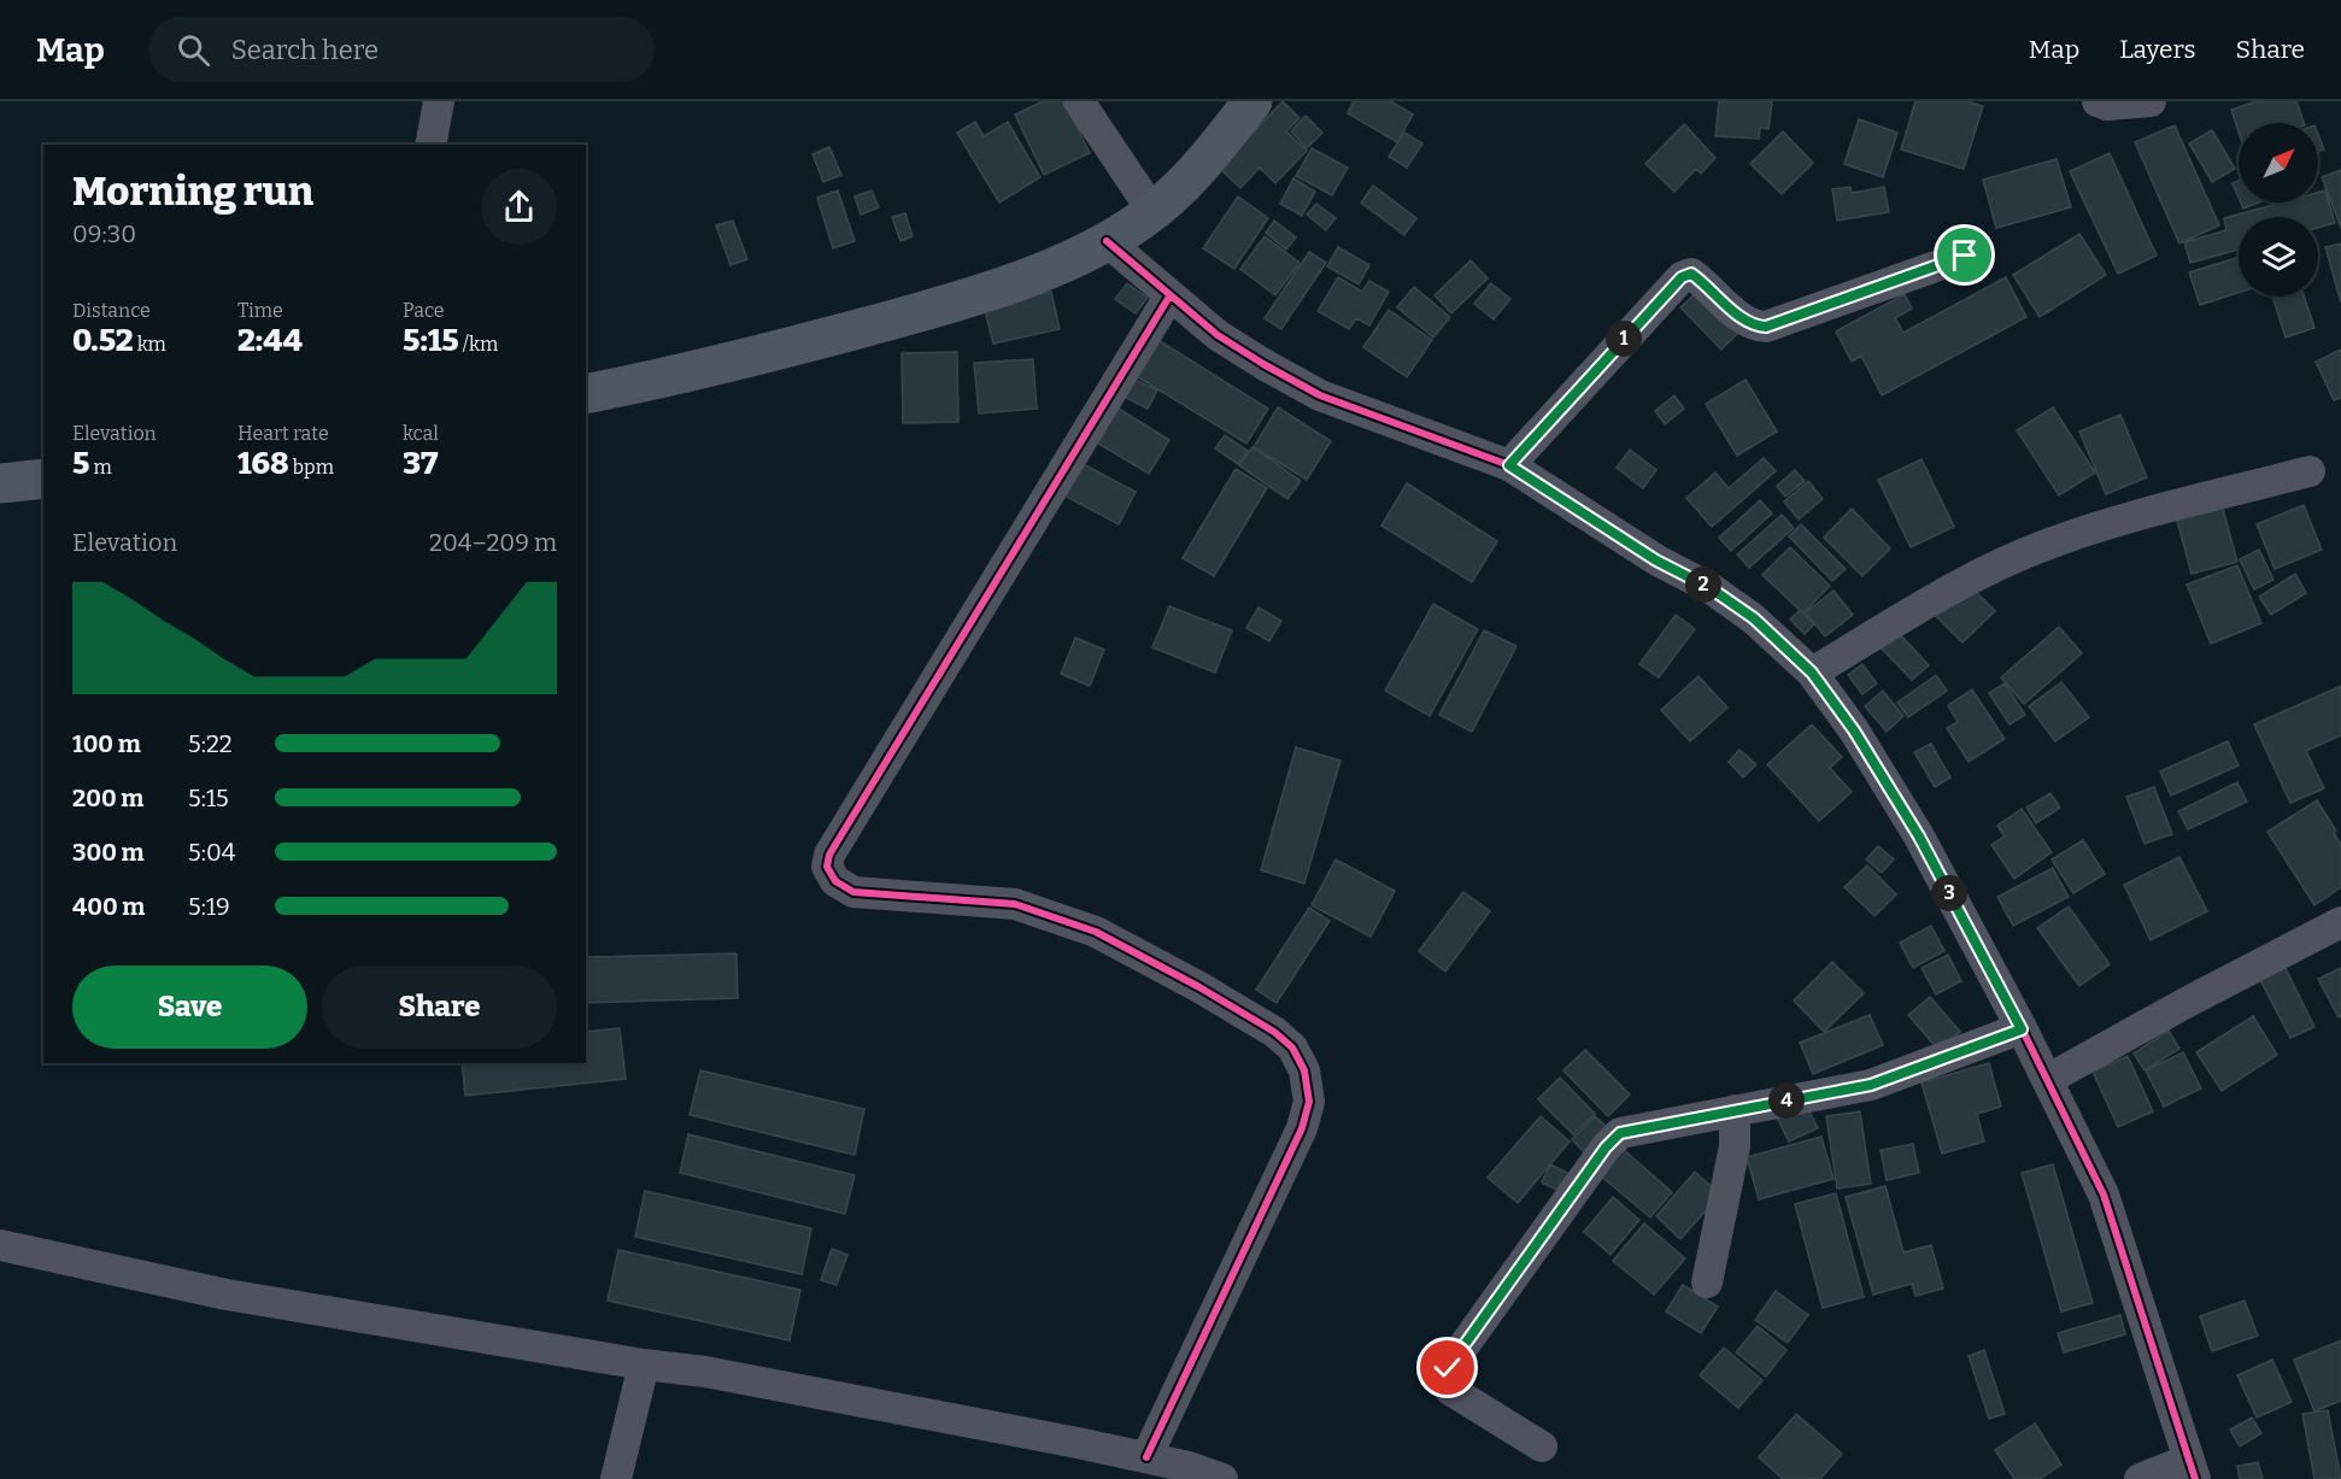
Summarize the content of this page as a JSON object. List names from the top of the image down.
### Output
{
  "north": "top right",
  "page": {
    "header": "Map",
    "search": "Search here",
    "nav": ["Map", "Layers", "Share"],
    "heading": ["Morning run", "09:30"],
    "stats": [
      ["Distance", "0.52 km"],
      ["Time", "2:44"],
      ["Pace", "5:15 /km"],
      ["Elevation", "5 m"],
      ["Heart rate", "168 bpm"],
      ["kcal", "37"]
    ],
    "pins": [
      "1",
      "2",
      "3",
      "4"
    ],
    "chart": ["Elevation", "204–209 m"],
    "list": [
      {
        "name": "100 m",
        "note": "5:22"
      },
      {
        "name": "200 m",
        "note": "5:15"
      },
      {
        "name": "300 m",
        "note": "5:04"
      },
      {
        "name": "400 m",
        "note": "5:19"
      }
    ],
    "buttons": ["Save", "Share"]
  }
}
